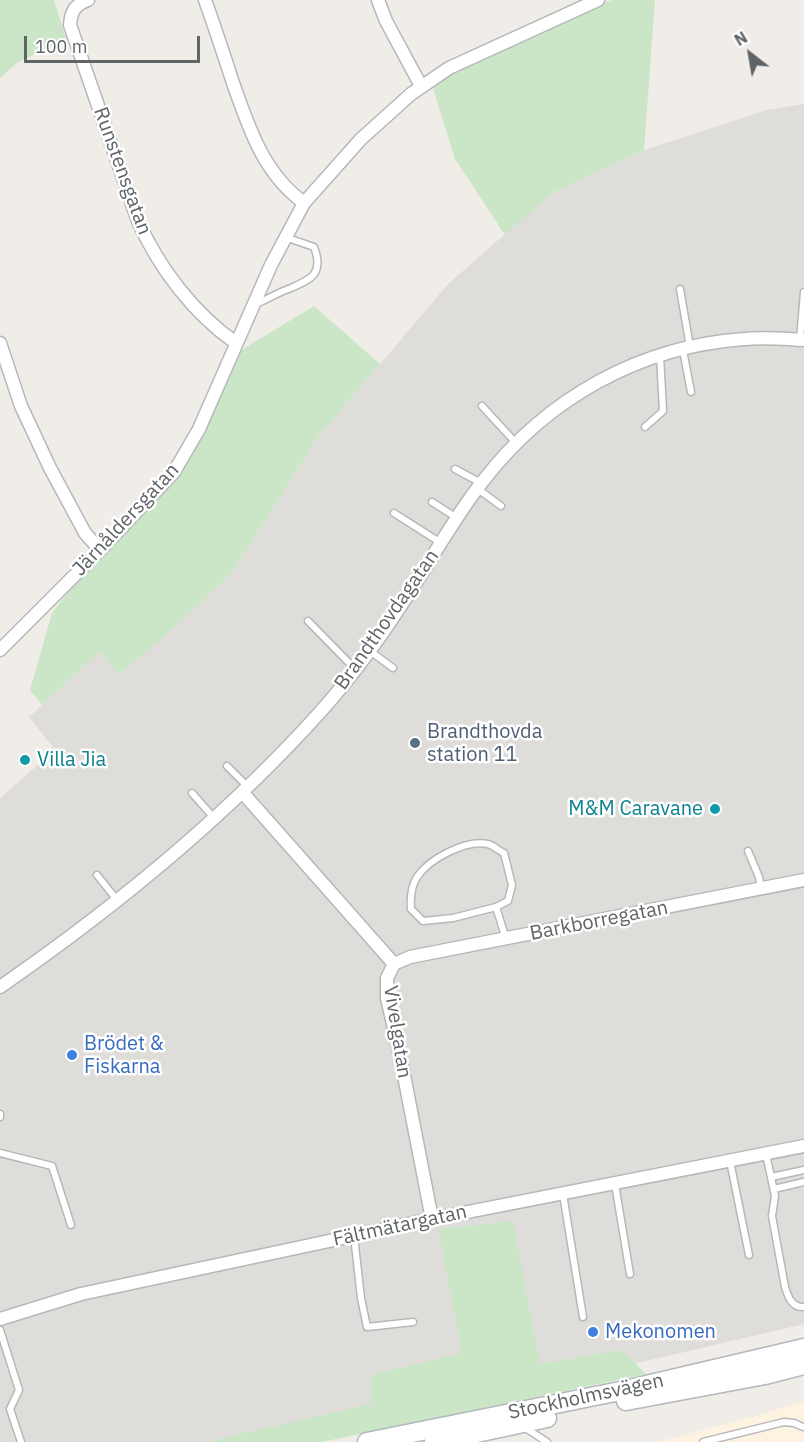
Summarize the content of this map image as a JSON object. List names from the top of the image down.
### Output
{
  "streets": {
    "main road": ["Stockholmsvägen"],
    "street": [
      "Runstensgatan",
      "Järnåldersgatan",
      "Brandthovdagatan",
      "Barkborregatan",
      "Vivelgatan",
      "Fältmätargatan"
    ]
  },
  "crossings": [
    ["Runstensgatan", "Järnåldersgatan"],
    ["Brandthovdagatan", "Vivelgatan"],
    ["Barkborregatan", "Vivelgatan"],
    ["Vivelgatan", "Fältmätargatan"]
  ],
  "places": [
    "Brandthovda station 11",
    "Villa Jia",
    "M&M Caravane",
    "Brödet & Fiskarna",
    "Mekonomen"
  ],
  "scale_bar": "100 m",
  "north": "top left"
}
